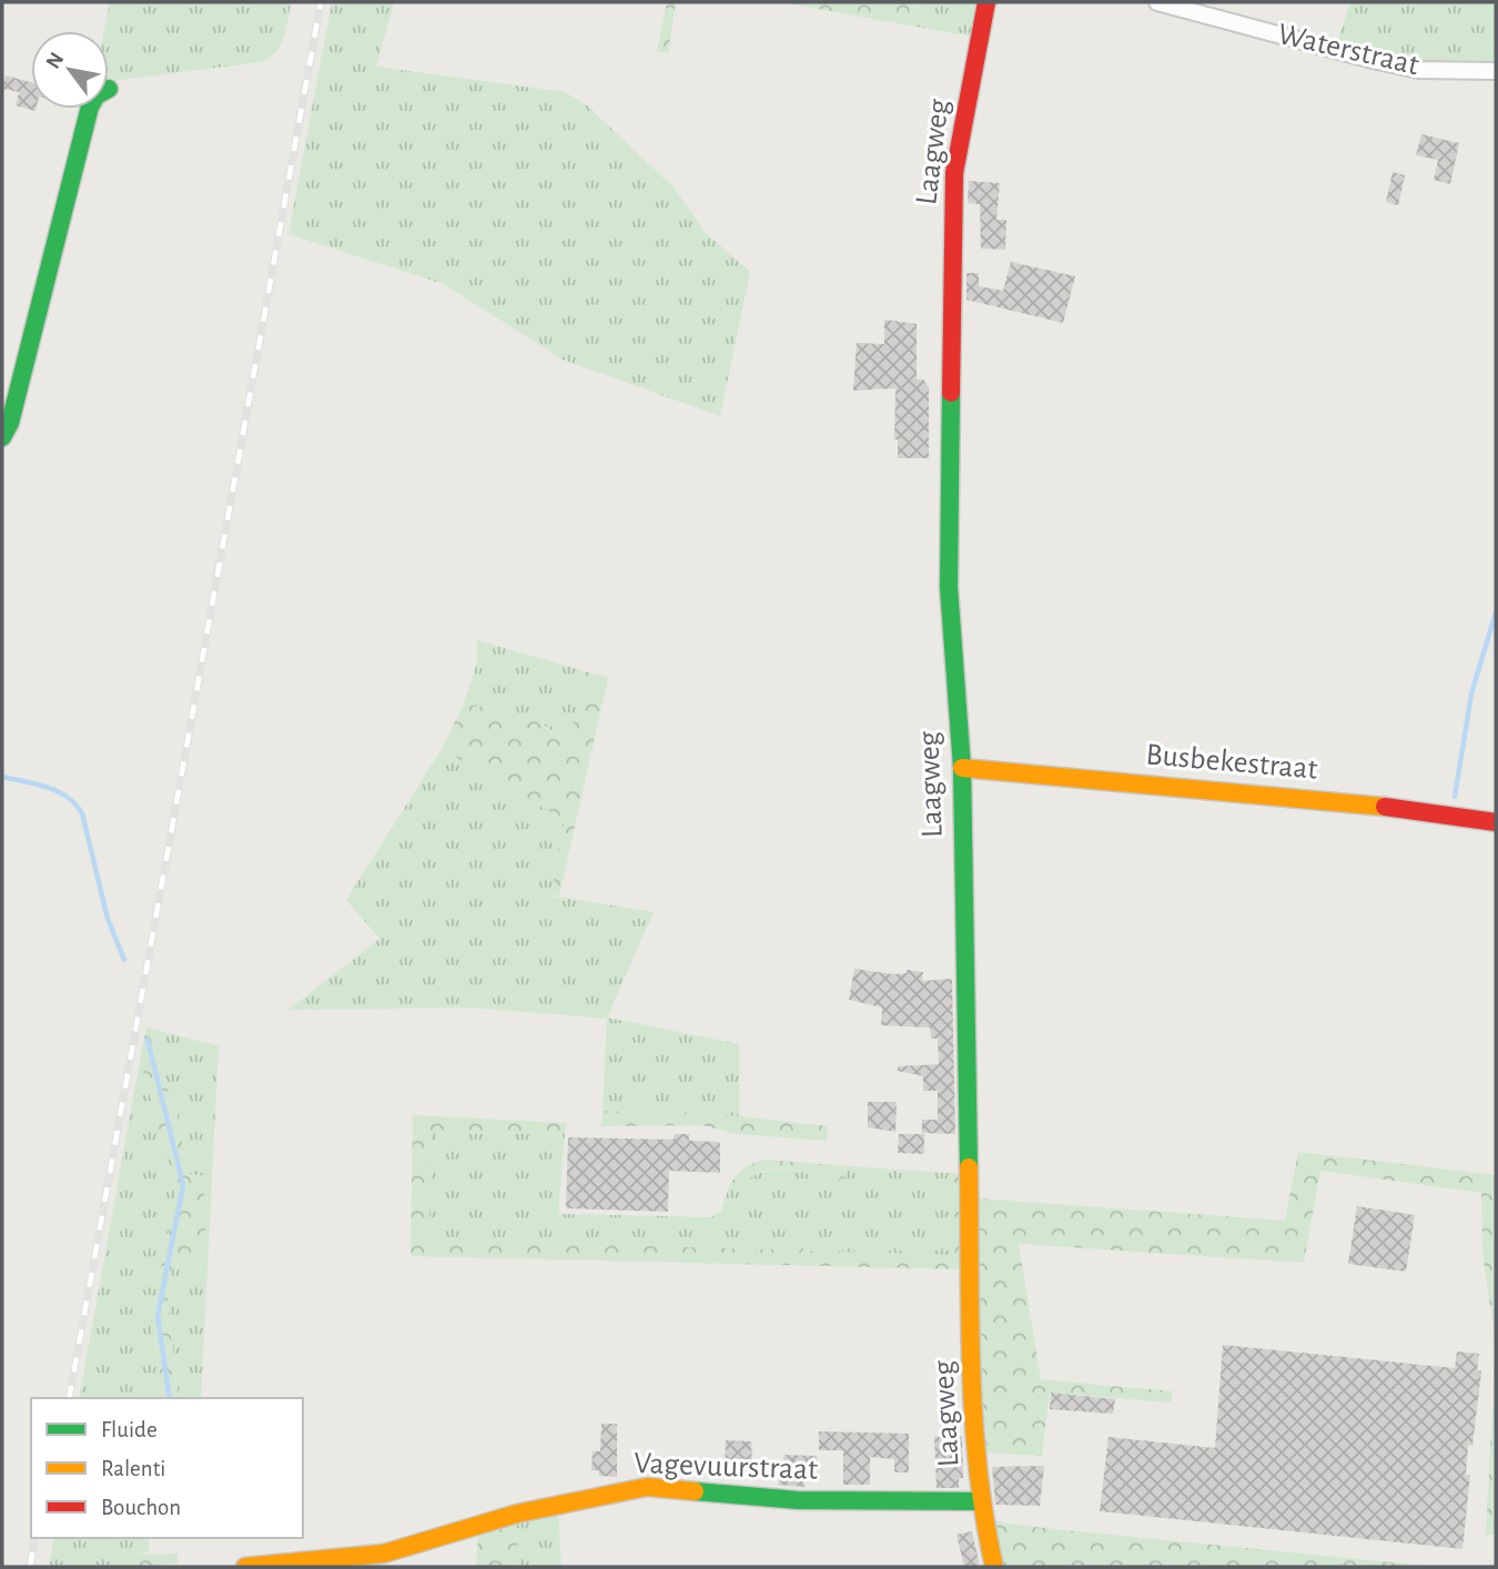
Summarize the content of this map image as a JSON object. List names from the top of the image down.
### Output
{
  "streets": {
    "street": [
      "Waterstraat",
      "Laagweg",
      "Busbekestraat",
      "Vagevuurstraat"
    ]
  },
  "crossings": [
    ["Laagweg", "Busbekestraat"],
    ["Laagweg", "Vagevuurstraat"]
  ],
  "legend": ["Fluide", "Ralenti", "Bouchon"],
  "north": "top left"
}
